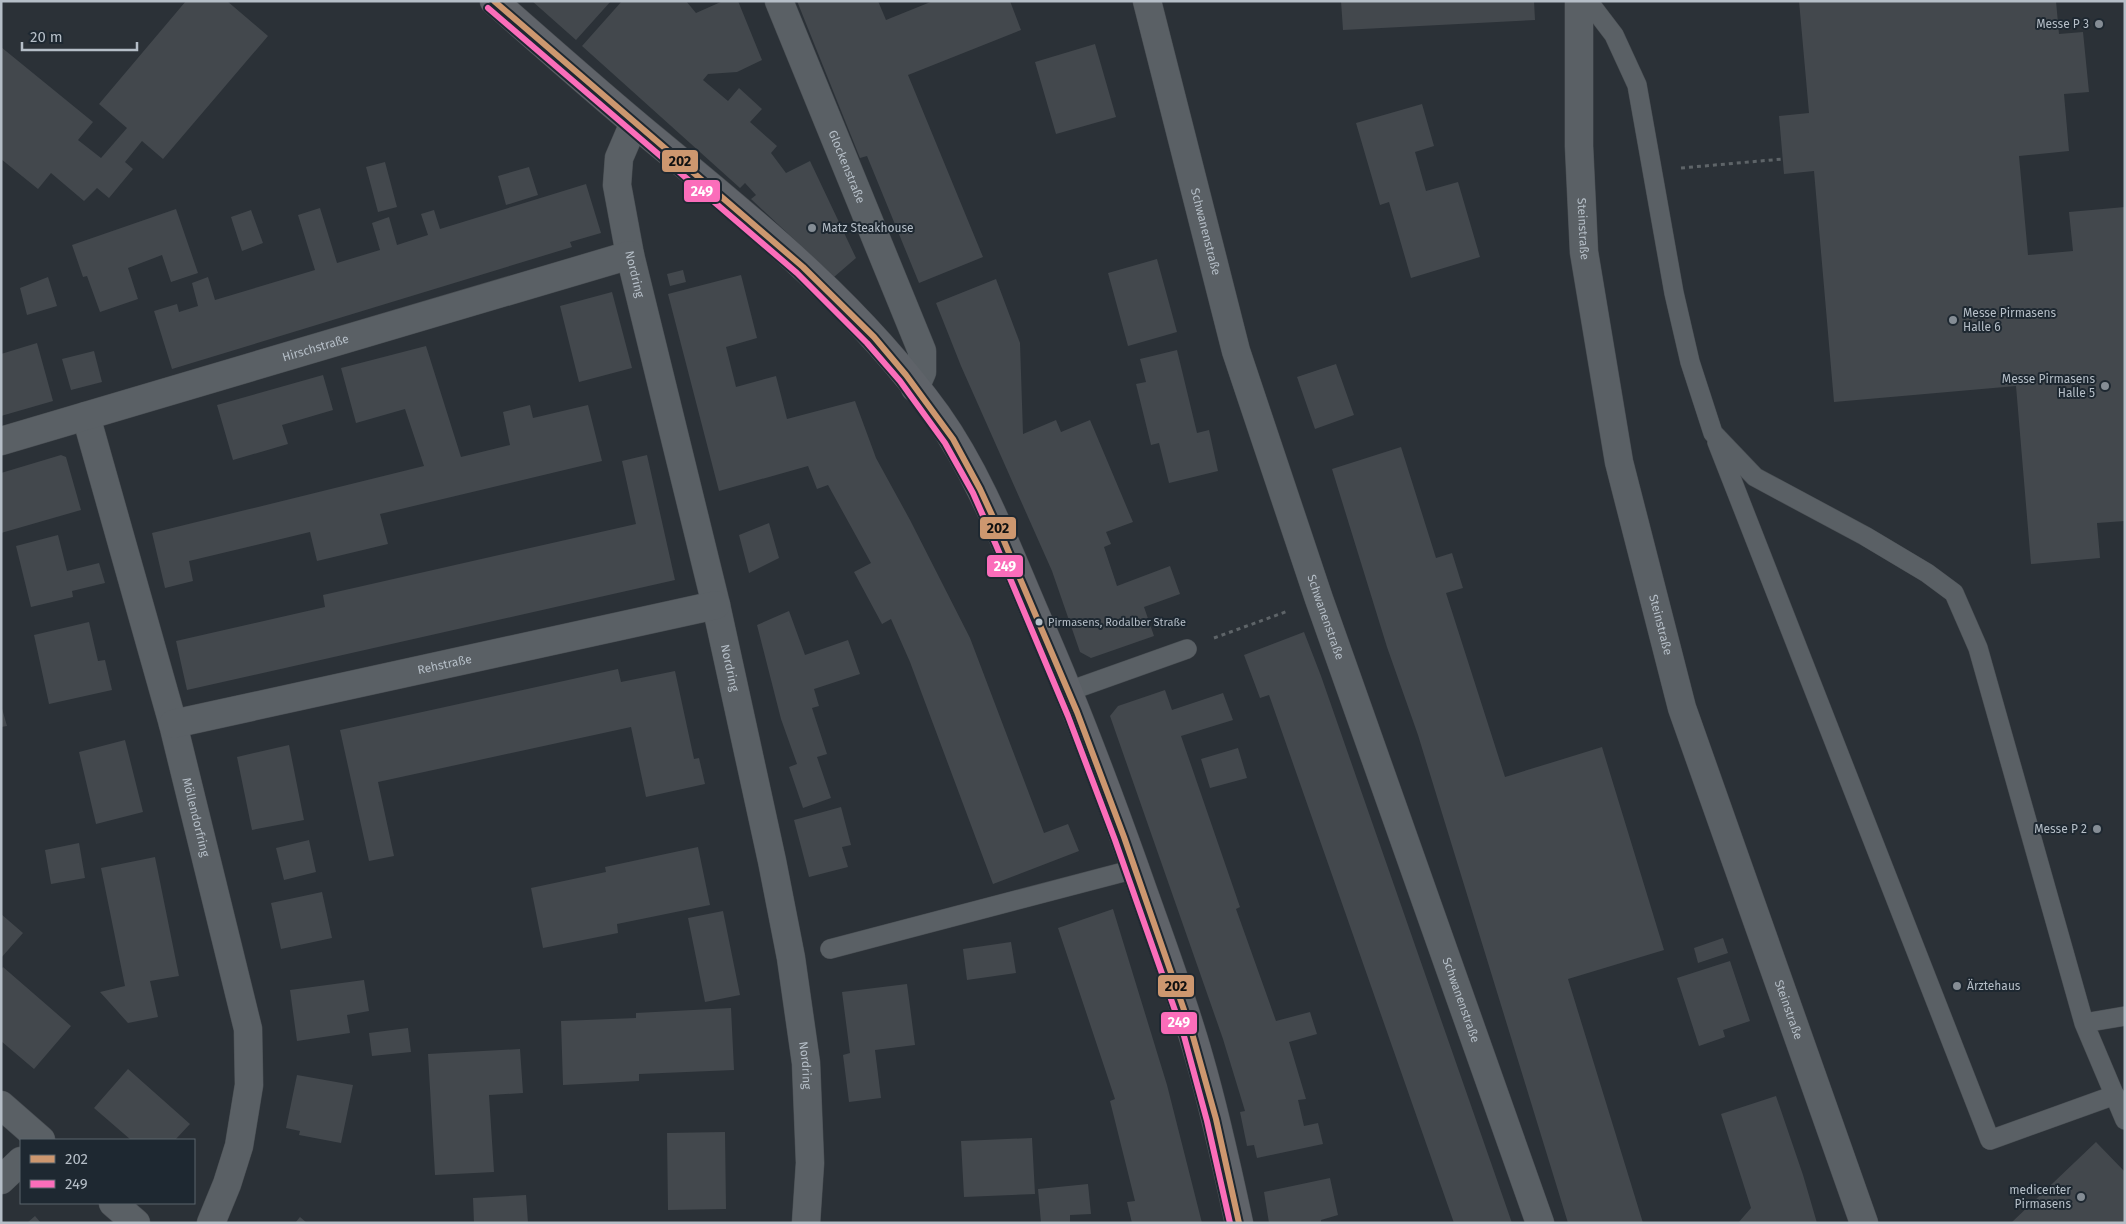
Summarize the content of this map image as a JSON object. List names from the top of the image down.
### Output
{
  "streets": {
    "street": [
      "Glockenstraße",
      "Steinstraße",
      "Schwanenstraße",
      "Nordring",
      "Hirschstraße",
      "Rehstraße",
      "Möllendorfring"
    ]
  },
  "crossings": [
    ["Nordring", "Hirschstraße"],
    ["Nordring", "Rehstraße"],
    ["Hirschstraße", "Möllendorfring"],
    ["Rehstraße", "Möllendorfring"]
  ],
  "places": [
    "Messe P 3",
    "Matz Steakhouse",
    "Messe Pirmasens Halle 6",
    "Messe Pirmasens Halle 5",
    "Pirmasens, Rodalber Straße",
    "Messe P 2",
    "Ärztehaus",
    "medicenter Pirmasens"
  ],
  "lines": ["transit line 202", "transit line 249"],
  "legend": ["202", "249"],
  "scale_bar": "20 m"
}
